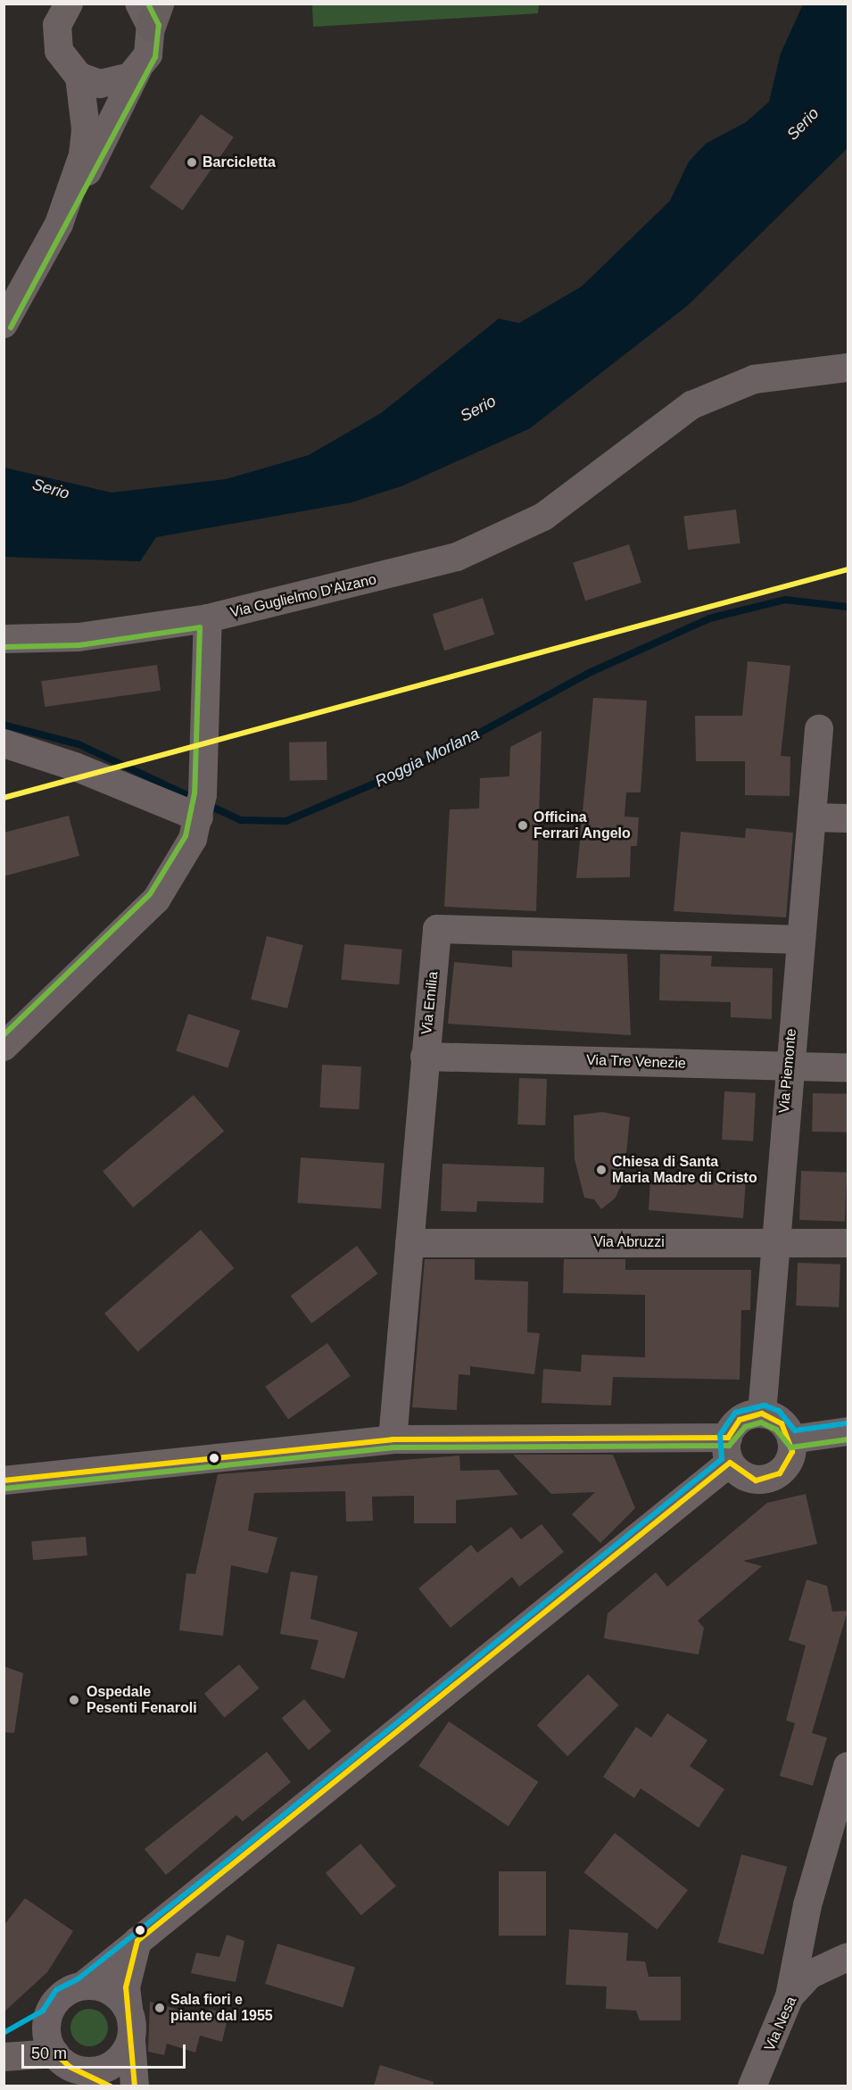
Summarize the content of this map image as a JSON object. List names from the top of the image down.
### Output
{
  "streets": {
    "street": [
      "Via Guglielmo D'Alzano",
      "Via Emilia",
      "Via Tre Venezie",
      "Via Piemonte",
      "Via Abruzzi",
      "Via Nesa"
    ]
  },
  "crossings": [
    ["Via Emilia", "Via Tre Venezie"],
    ["Via Emilia", "Via Piemonte"],
    ["Via Emilia", "Via Abruzzi"],
    ["Via Tre Venezie", "Via Piemonte"],
    ["Via Piemonte", "Via Abruzzi"]
  ],
  "water": ["Serio", "Roggia Morlana"],
  "places": [
    "Barcicletta",
    "Officina Ferrari Angelo",
    "Chiesa di Santa Maria Madre di Cristo",
    "Ospedale Pesenti Fenaroli",
    "Sala fiori e piante dal 1955"
  ],
  "scale_bar": "50 m"
}
